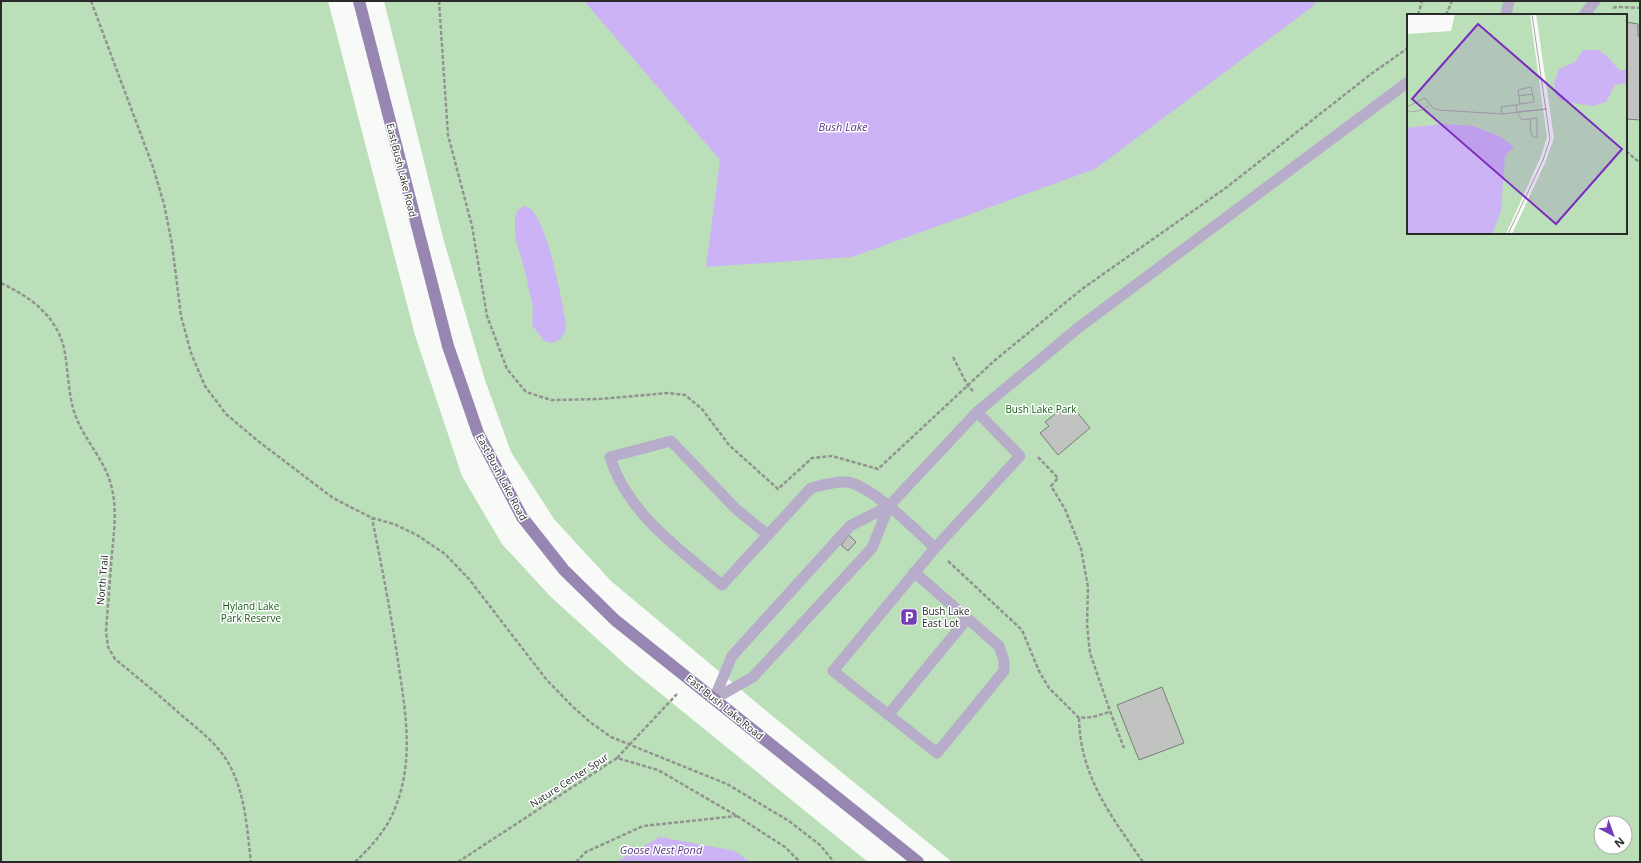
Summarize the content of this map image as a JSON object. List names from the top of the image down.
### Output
{
  "streets": {
    "street": ["East Bush Lake Road"],
    "path": ["North Trail", "Nature Center Spur"]
  },
  "water": ["Bush Lake", "Goose Nest Pond"],
  "parks": ["Bush Lake Park", "Hyland Lake Park Reserve"],
  "places": {
    "parking": ["Bush Lake East Lot"]
  },
  "north": "bottom right"
}
